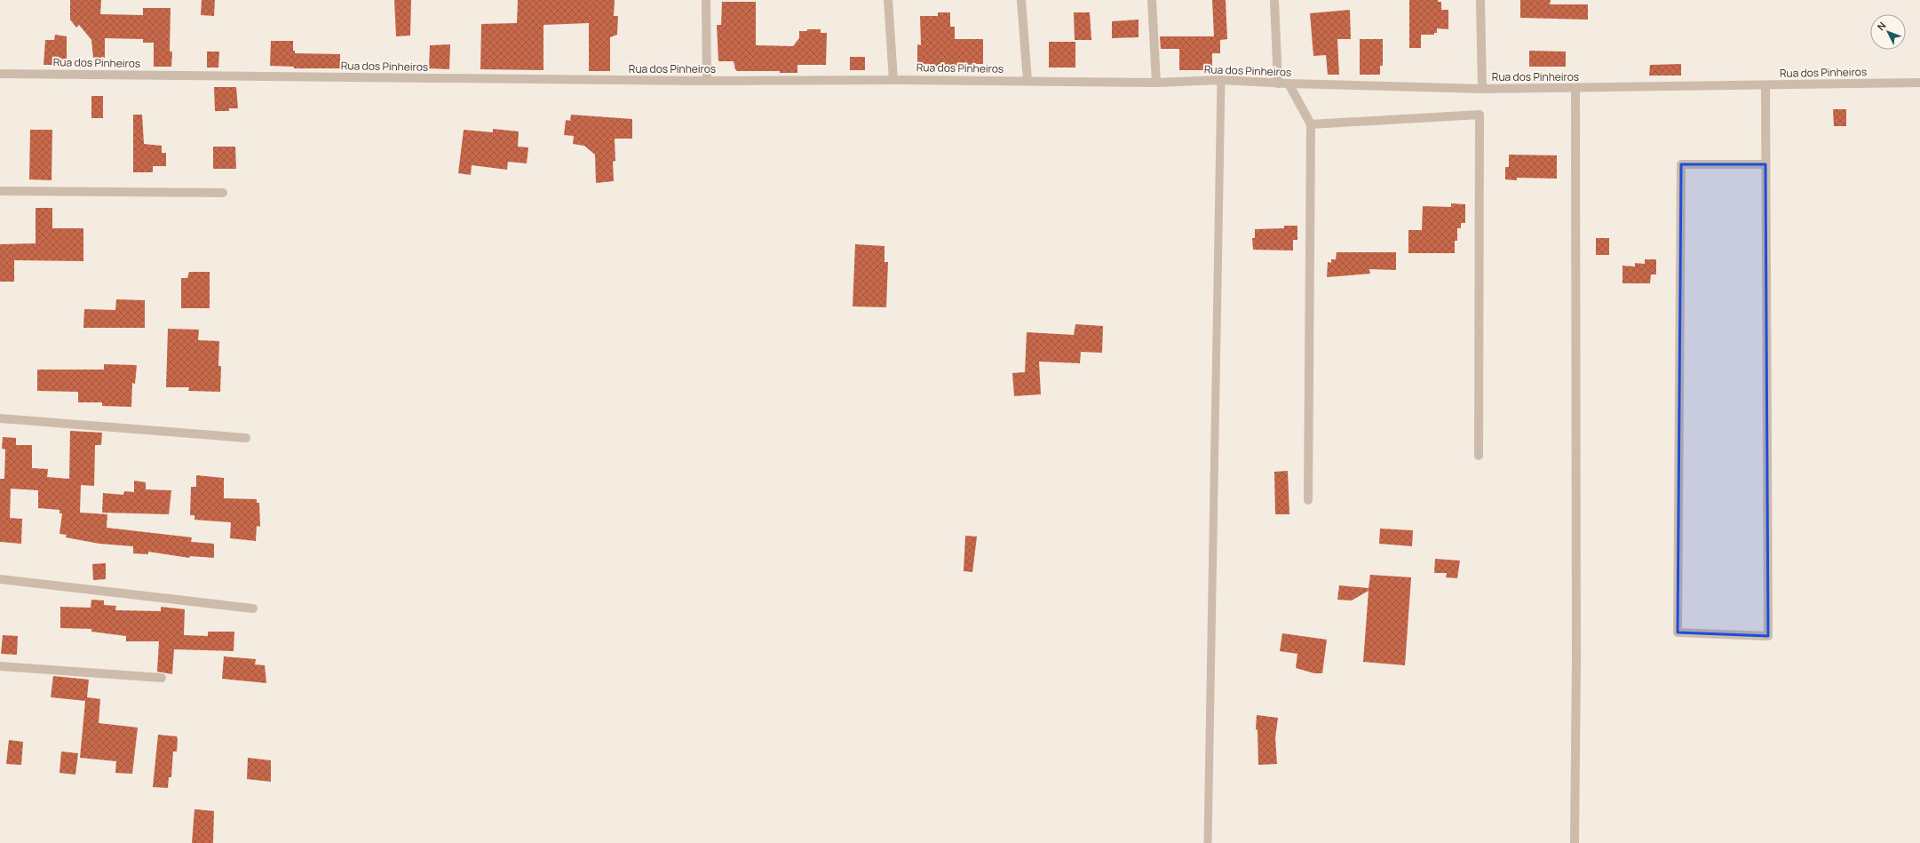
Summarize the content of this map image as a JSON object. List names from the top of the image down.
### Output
{
  "streets": {
    "street": ["Rua dos Pinheiros"]
  },
  "north": "top left"
}
